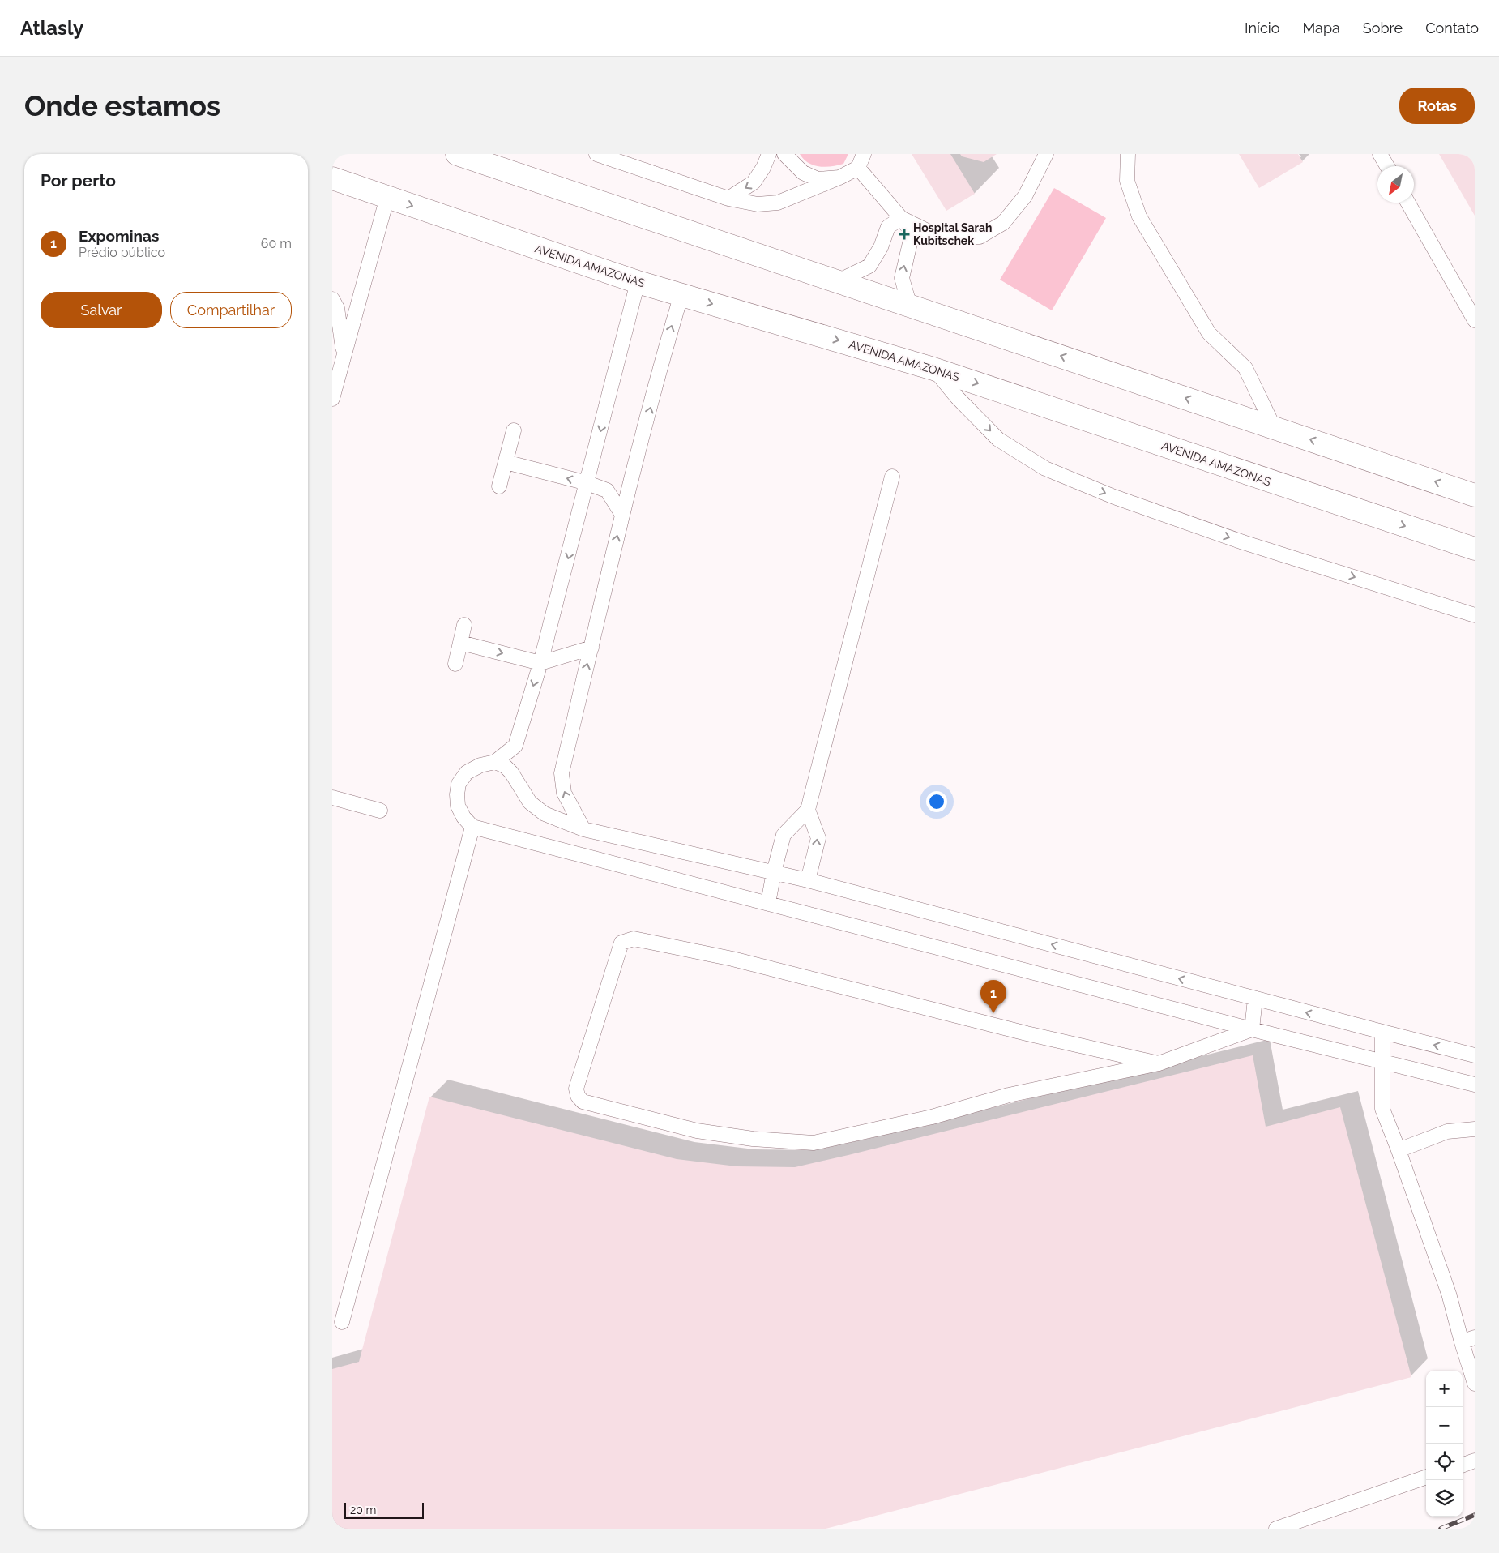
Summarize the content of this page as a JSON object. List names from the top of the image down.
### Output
{
  "streets": {
    "main road": ["AVENIDA AMAZONAS"]
  },
  "places": {
    "health": ["Hospital Sarah Kubitschek"]
  },
  "scale_bar": "20 m",
  "north": "bottom left",
  "page": {
    "header": "Atlasly",
    "nav": [
      "Início",
      "Mapa",
      "Sobre",
      "Contato"
    ],
    "buttons": [
      "Rotas",
      ["Salvar", "Compartilhar"]
    ],
    "title": "Onde estamos",
    "heading": "Por perto",
    "list": [
      {
        "mark": "1",
        "name": "Expominas",
        "note": "Prédio público",
        "value": "60 m"
      }
    ],
    "pins": "1",
    "map_buttons": ["+", "−"],
    "scale": "20 m"
  }
}
